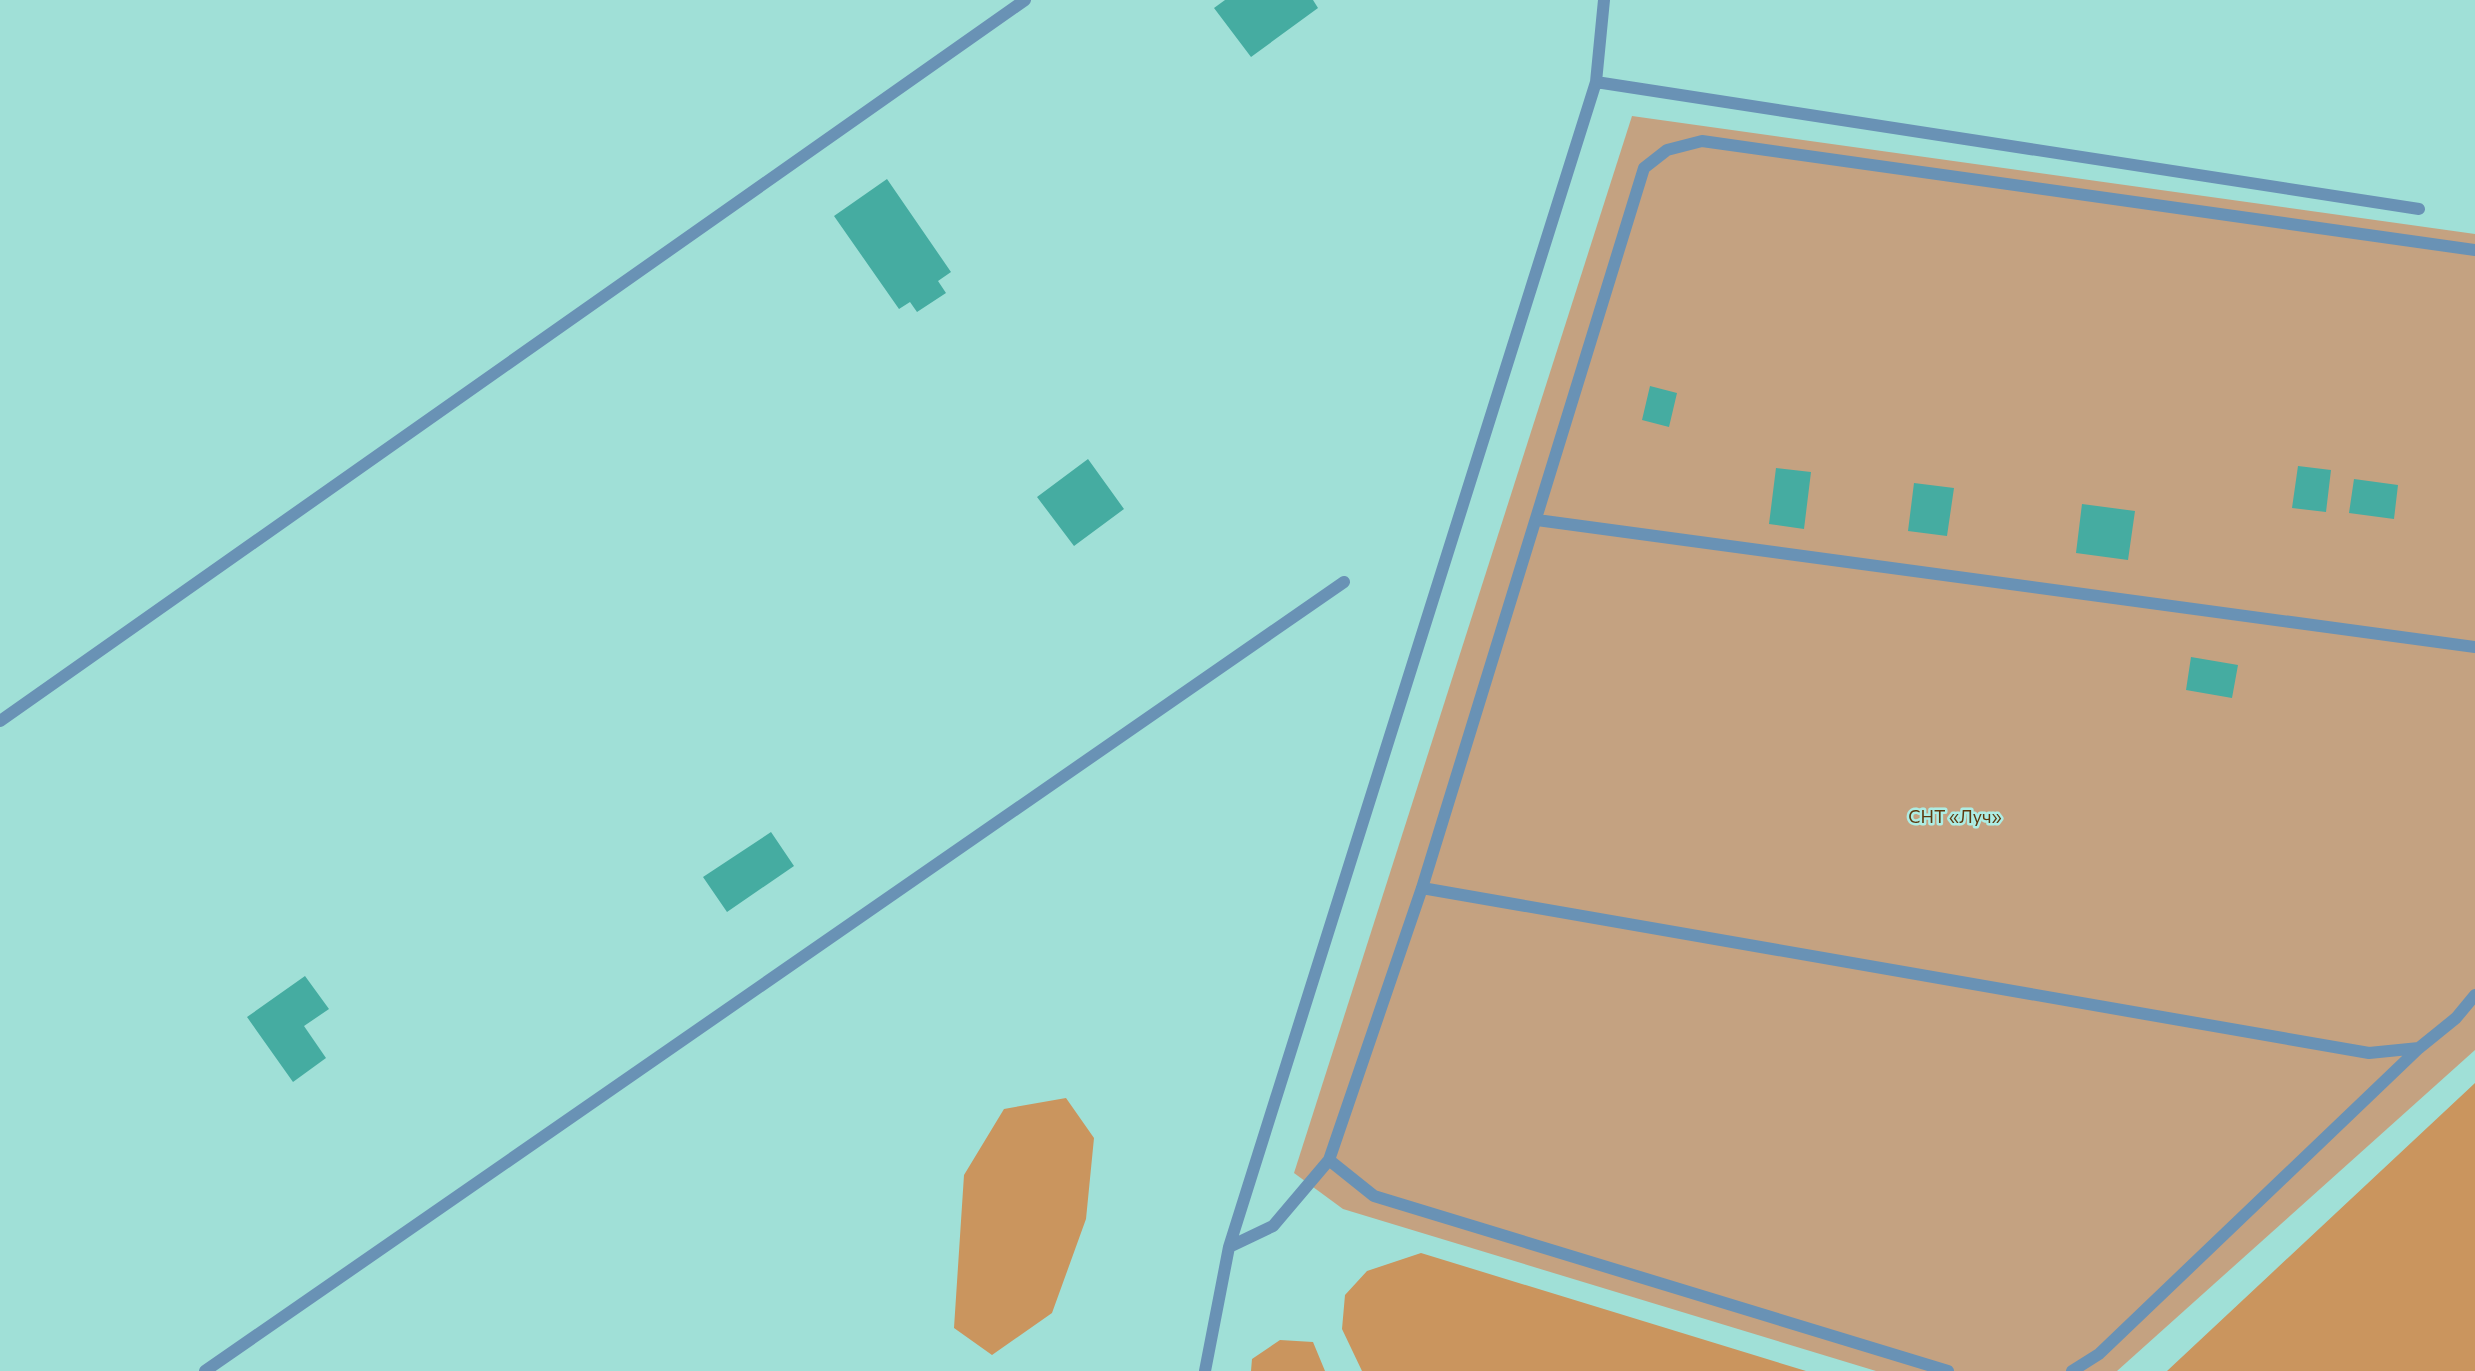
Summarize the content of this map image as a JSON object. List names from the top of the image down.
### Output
{
  "parks": ["СНТ «Луч»"]
}
